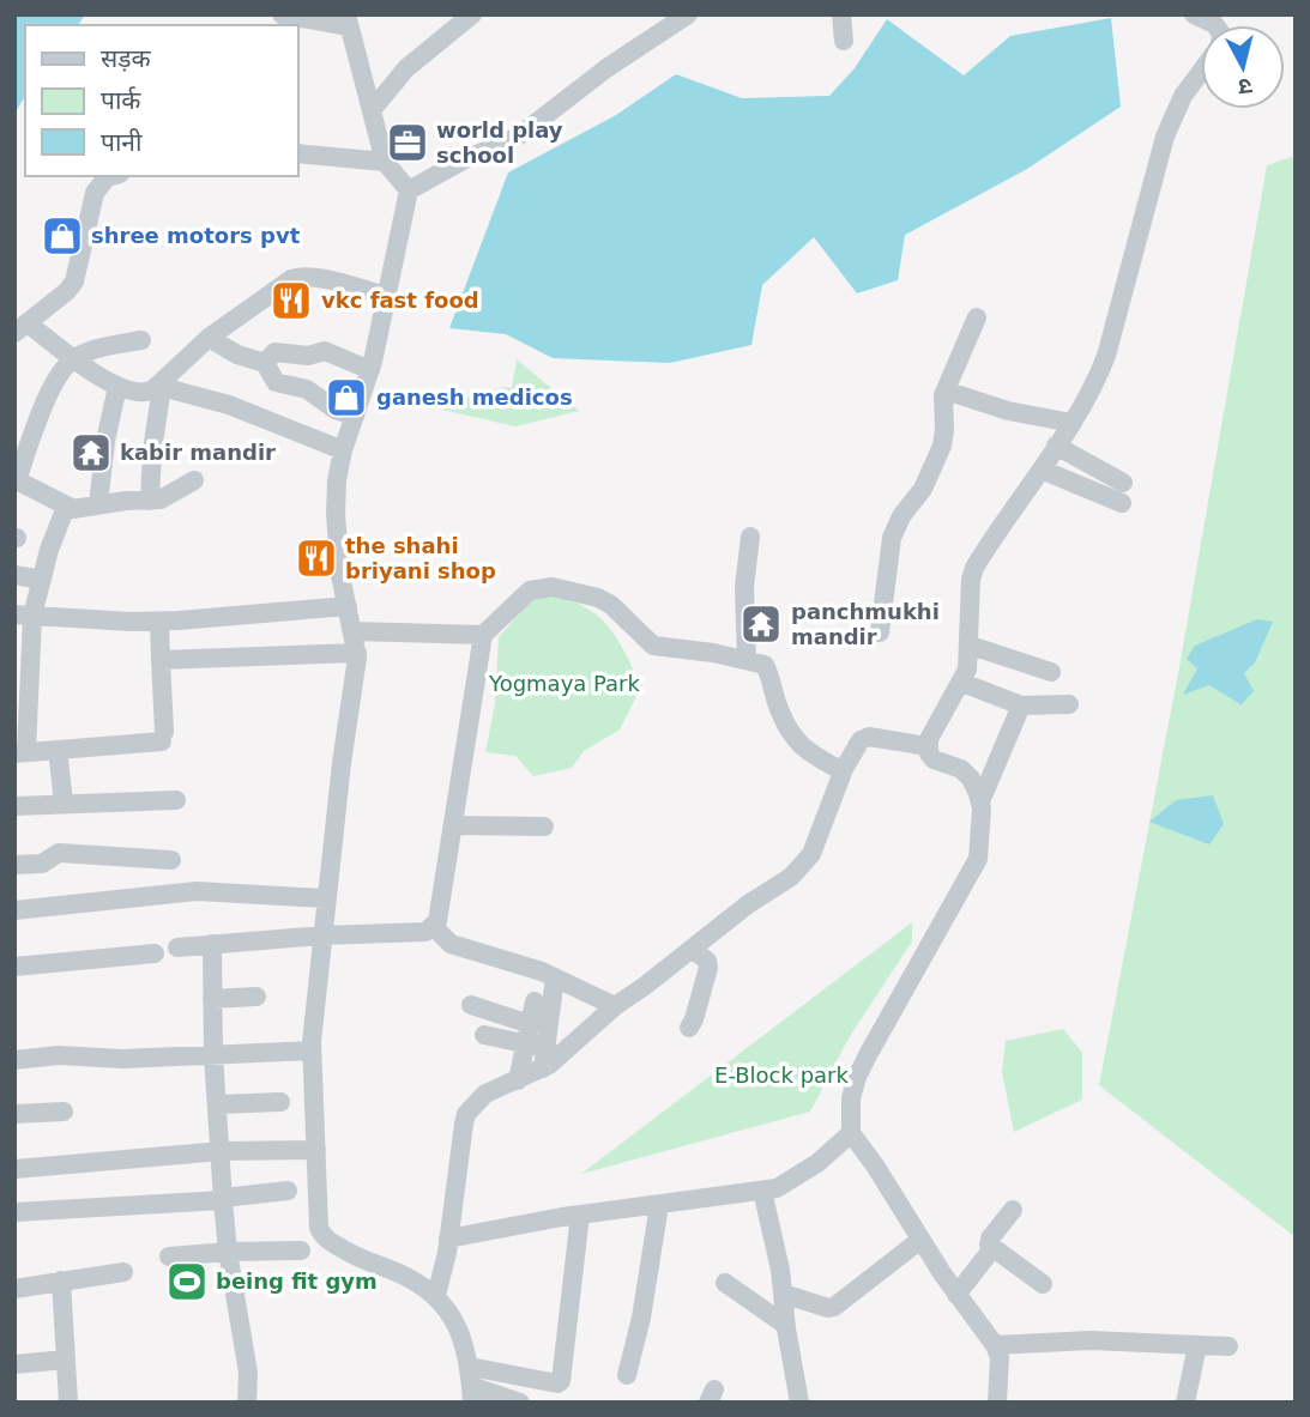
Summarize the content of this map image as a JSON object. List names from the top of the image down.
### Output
{
  "parks": ["Yogmaya Park", "E-Block park"],
  "places": {
    "office": ["world play school"],
    "shop": ["shree motors pvt", "ganesh medicos"],
    "restaurant": ["vkc fast food", "the shahi briyani shop"],
    "temple": ["kabir mandir", "panchmukhi mandir"],
    "sports": ["being fit gym"]
  },
  "legend": ["सड़क", "पार्क", "पानी"],
  "north": "bottom"
}
